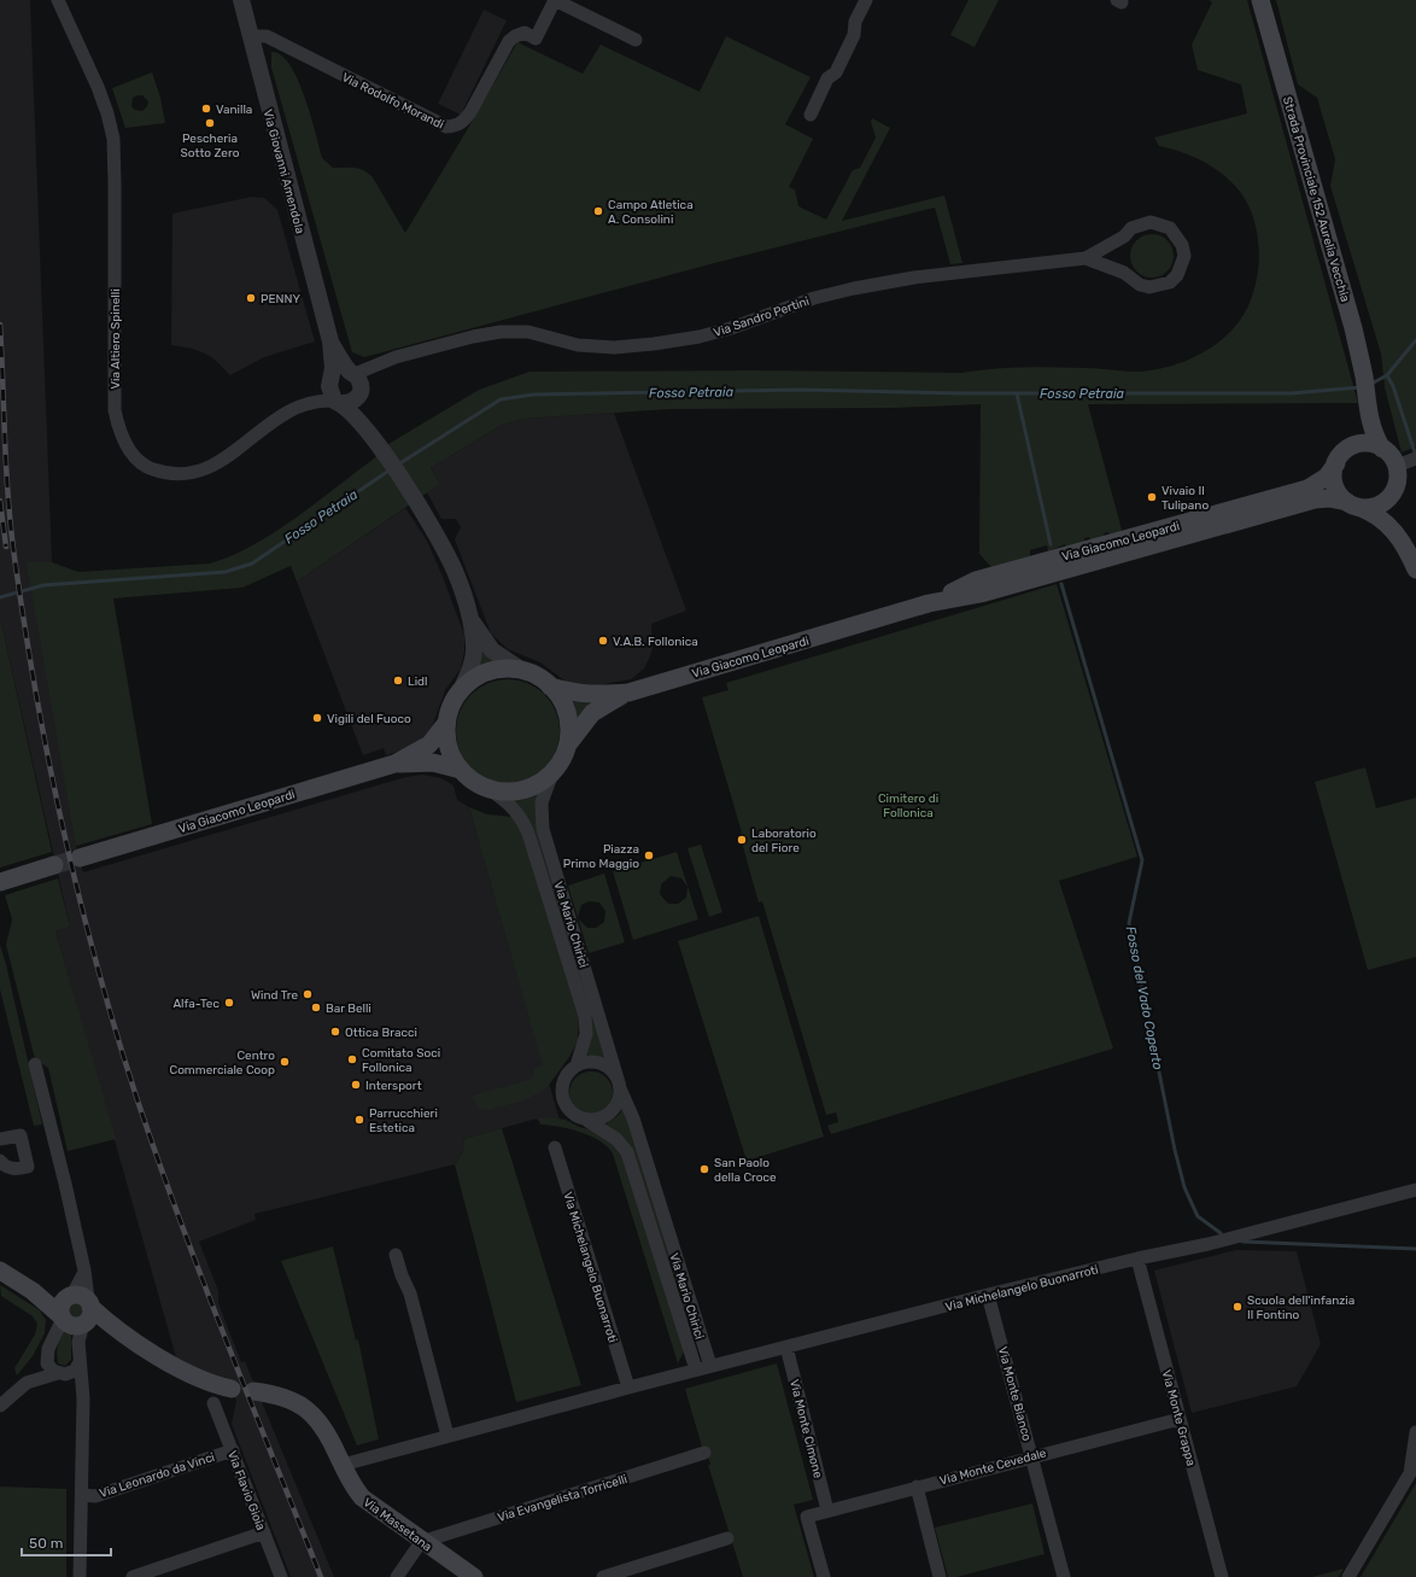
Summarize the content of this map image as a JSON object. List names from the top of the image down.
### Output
{
  "streets": {
    "main road": ["Strada Provinciale 152 Aurelia Vecchia", "Via Giacomo Leopardi", "Via Massetana"],
    "street": [
      "Via Rodolfo Morandi",
      "Via Giovanni Amendola",
      "Via Sandro Pertini",
      "Via Altiero Spinelli",
      "Via Mario Chirici",
      "Via Michelangelo Buonarroti",
      "Via Monte Bianco",
      "Via Monte Grappa",
      "Via Monte Cimone",
      "Via Monte Cevedale",
      "Via Leonardo da Vinci",
      "Via Flavio Gioia",
      "Via Evangelista Torricelli"
    ]
  },
  "crossings": [
    ["Via Rodolfo Morandi", "Via Giovanni Amendola"],
    ["Via Giovanni Amendola", "Via Sandro Pertini"],
    ["Via Giovanni Amendola", "Via Altiero Spinelli"],
    ["Via Giovanni Amendola", "Via Giacomo Leopardi"],
    ["Via Giovanni Amendola", "Via Mario Chirici"],
    ["Strada Provinciale 152 Aurelia Vecchia", "Via Giacomo Leopardi"],
    ["Via Sandro Pertini", "Via Altiero Spinelli"],
    ["Via Giacomo Leopardi", "Via Mario Chirici"],
    ["Via Mario Chirici", "Via Michelangelo Buonarroti"],
    ["Via Michelangelo Buonarroti", "Via Monte Bianco"],
    ["Via Michelangelo Buonarroti", "Via Monte Grappa"],
    ["Via Michelangelo Buonarroti", "Via Monte Cimone"],
    ["Via Michelangelo Buonarroti", "Via Massetana"],
    ["Via Monte Bianco", "Via Monte Cevedale"],
    ["Via Monte Grappa", "Via Monte Cevedale"],
    ["Via Monte Cimone", "Via Monte Cevedale"],
    ["Via Leonardo da Vinci", "Via Flavio Gioia"],
    ["Via Evangelista Torricelli", "Via Massetana"]
  ],
  "water": ["Fosso Petraia", "Fosso del Vado Coperto"],
  "parks": ["Cimitero di Follonica"],
  "places": [
    "Vanilla",
    "Pescheria Sotto Zero",
    "Campo Atletica A. Consolini",
    "PENNY",
    "Vivaio Il Tulipano",
    "V.A.B. Follonica",
    "Lidl",
    "Vigili del Fuoco",
    "Laboratorio del Fiore",
    "Piazza Primo Maggio",
    "Wind Tre",
    "Alfa-Tec",
    "Bar Belli",
    "Ottica Bracci",
    "Comitato Soci Follonica",
    "Centro Commerciale Coop",
    "Intersport",
    "Parrucchieri Estetica",
    "San Paolo della Croce",
    "Scuola dell'infanzia Il Fontino"
  ],
  "scale_bar": "50 m"
}
